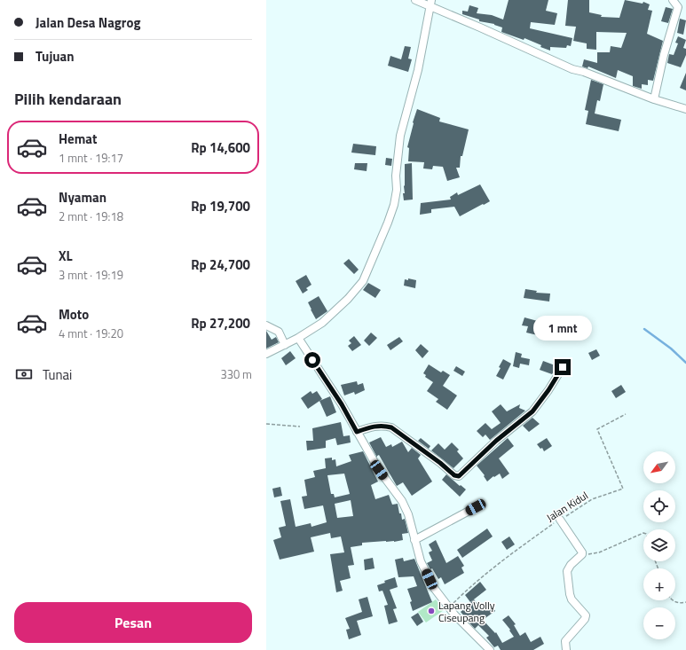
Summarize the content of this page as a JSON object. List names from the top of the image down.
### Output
{
  "streets": {
    "path": ["Jalan Kidul"]
  },
  "places": ["Lapang Volly Ciseupang"],
  "north": "bottom left",
  "page": {
    "banner": ["Jalan Desa Nagrog", "Tujuan"],
    "heading": "Pilih kendaraan",
    "list": [
      {
        "name": "Hemat",
        "note": "1 mnt · 19:17",
        "value": "Rp 14,600"
      },
      {
        "name": "Nyaman",
        "note": "2 mnt · 19:18",
        "value": "Rp 19,700"
      },
      {
        "name": "XL",
        "note": "3 mnt · 19:19",
        "value": "Rp 24,700"
      },
      {
        "name": "Moto",
        "note": "4 mnt · 19:20",
        "value": "Rp 27,200"
      }
    ],
    "bubble": "1 mnt",
    "pay": ["Tunai", "330 m"],
    "map_buttons": ["+", "−"],
    "buttons": "Pesan"
  }
}
